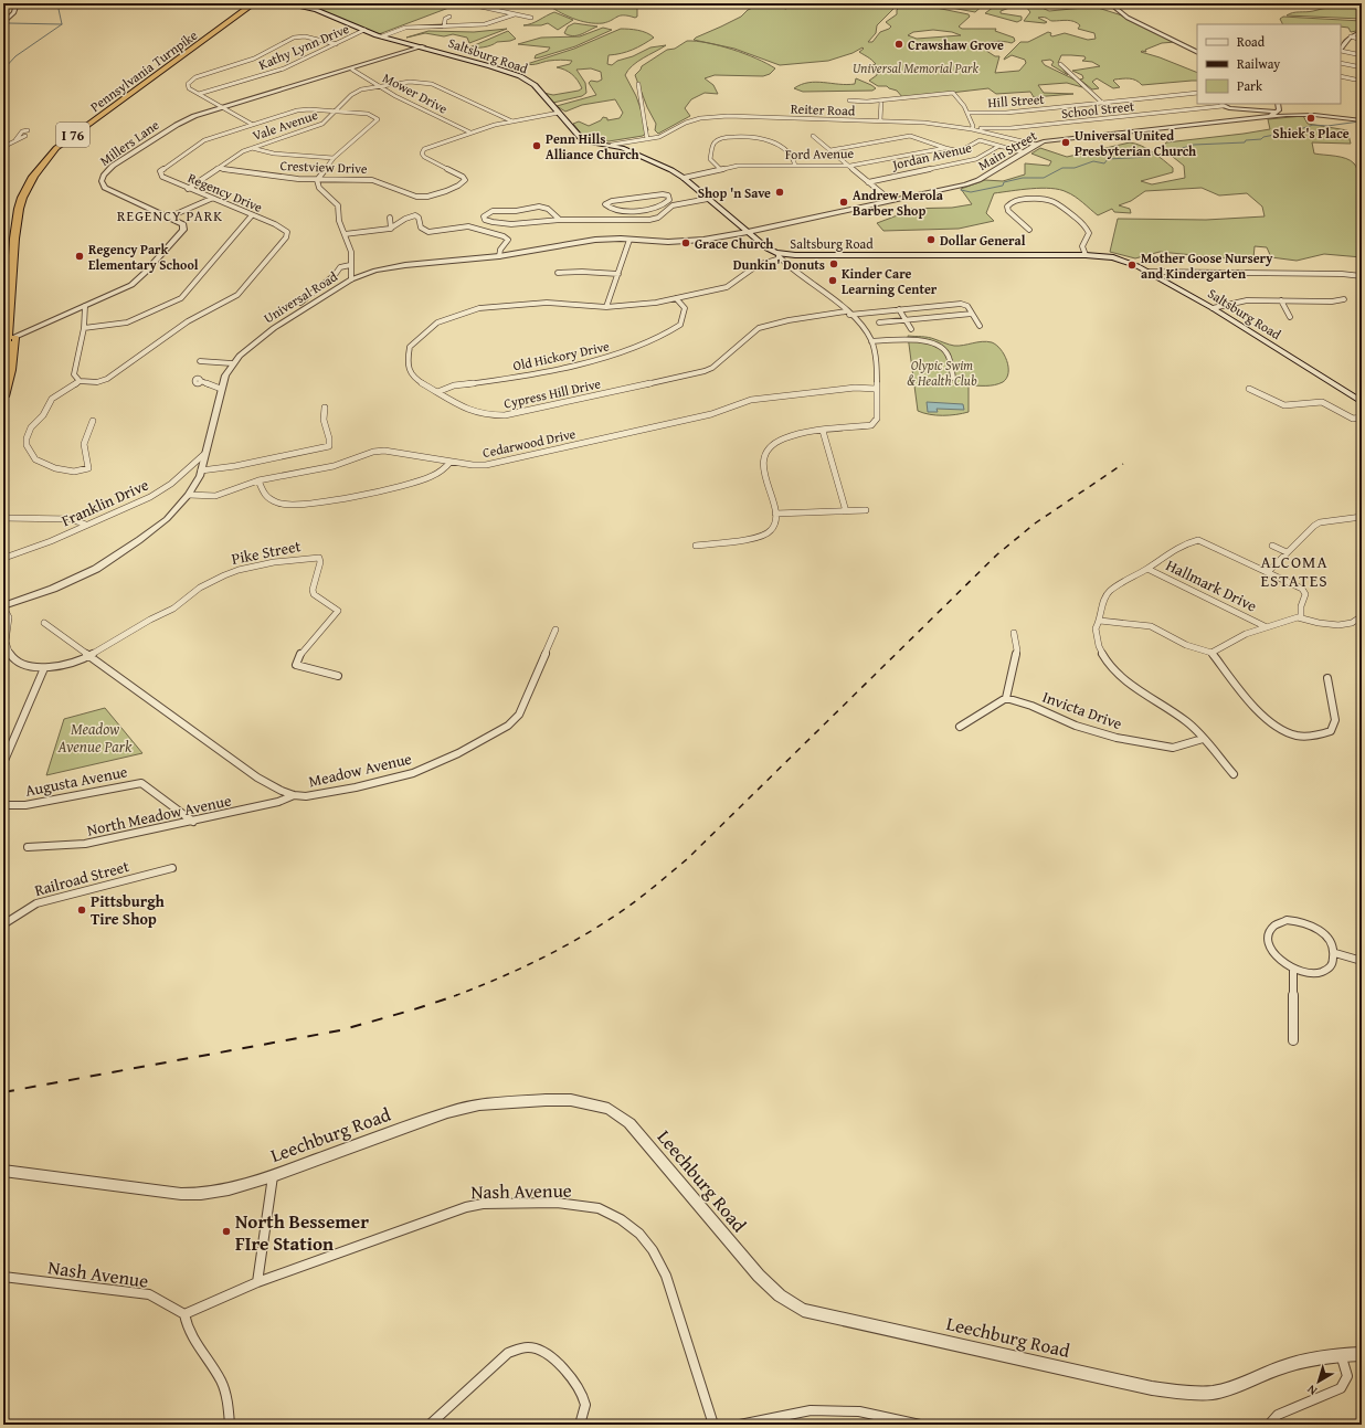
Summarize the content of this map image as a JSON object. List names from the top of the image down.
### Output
{
  "streets": {
    "highway": ["Pennsylvania Turnpike", "I 76"],
    "main road": ["Saltsburg Road"],
    "street": [
      "Kathy Lynn Drive",
      "Mower Drive",
      "Hill Street",
      "Reiter Road",
      "School Street",
      "Vale Avenue",
      "Millers Lane",
      "Main Street",
      "Ford Avenue",
      "Jordan Avenue",
      "Crestview Drive",
      "Regency Drive",
      "Universal Road",
      "Old Hickory Drive",
      "Cypress Hill Drive",
      "Cedarwood Drive",
      "Franklin Drive",
      "Pike Street",
      "Hallmark Drive",
      "Invicta Drive",
      "Meadow Avenue",
      "Augusta Avenue",
      "North Meadow Avenue",
      "Railroad Street",
      "Leechburg Road",
      "Nash Avenue"
    ]
  },
  "crossings": [
    ["Kathy Lynn Drive", "Saltsburg Road"],
    ["Saltsburg Road", "Reiter Road"],
    ["Saltsburg Road", "Millers Lane"],
    ["Saltsburg Road", "Main Street"],
    ["Saltsburg Road", "Ford Avenue"],
    ["Saltsburg Road", "Crestview Drive"],
    ["Saltsburg Road", "Universal Road"],
    ["Saltsburg Road", "Cypress Hill Drive"],
    ["Pennsylvania Turnpike", "Millers Lane"],
    ["Mower Drive", "Vale Avenue"],
    ["Mower Drive", "Millers Lane"],
    ["Mower Drive", "Crestview Drive"],
    ["Reiter Road", "School Street"],
    ["Reiter Road", "Main Street"],
    ["Vale Avenue", "Crestview Drive"],
    ["Vale Avenue", "Regency Drive"],
    ["Main Street", "Universal Road"],
    ["Ford Avenue", "Jordan Avenue"],
    ["Universal Road", "Cedarwood Drive"],
    ["Universal Road", "Franklin Drive"],
    ["Old Hickory Drive", "Cypress Hill Drive"],
    ["Pike Street", "Meadow Avenue"],
    ["Meadow Avenue", "North Meadow Avenue"],
    ["Augusta Avenue", "North Meadow Avenue"]
  ],
  "districts": ["REGENCY PARK", "ALCOMA ESTATES"],
  "parks": ["Universal Memorial Park", "Olypic Swim & Health Club", "Meadow Avenue Park"],
  "places": [
    "Crawshaw Grove",
    "Shiek's Place",
    "Universal United Presbyterian Church",
    "Penn Hills Alliance Church",
    "Shop 'n Save",
    "Andrew Merola Barber Shop",
    "Dollar General",
    "Grace Church",
    "Regency Park Elementary School",
    "Dunkin' Donuts",
    "Mother Goose Nursery and Kindergarten",
    "Kinder Care Learning Center",
    "Pittsburgh Tire Shop",
    "North Bessemer FIre Station"
  ],
  "legend": ["Road", "Railway", "Park"],
  "north": "bottom left"
}
